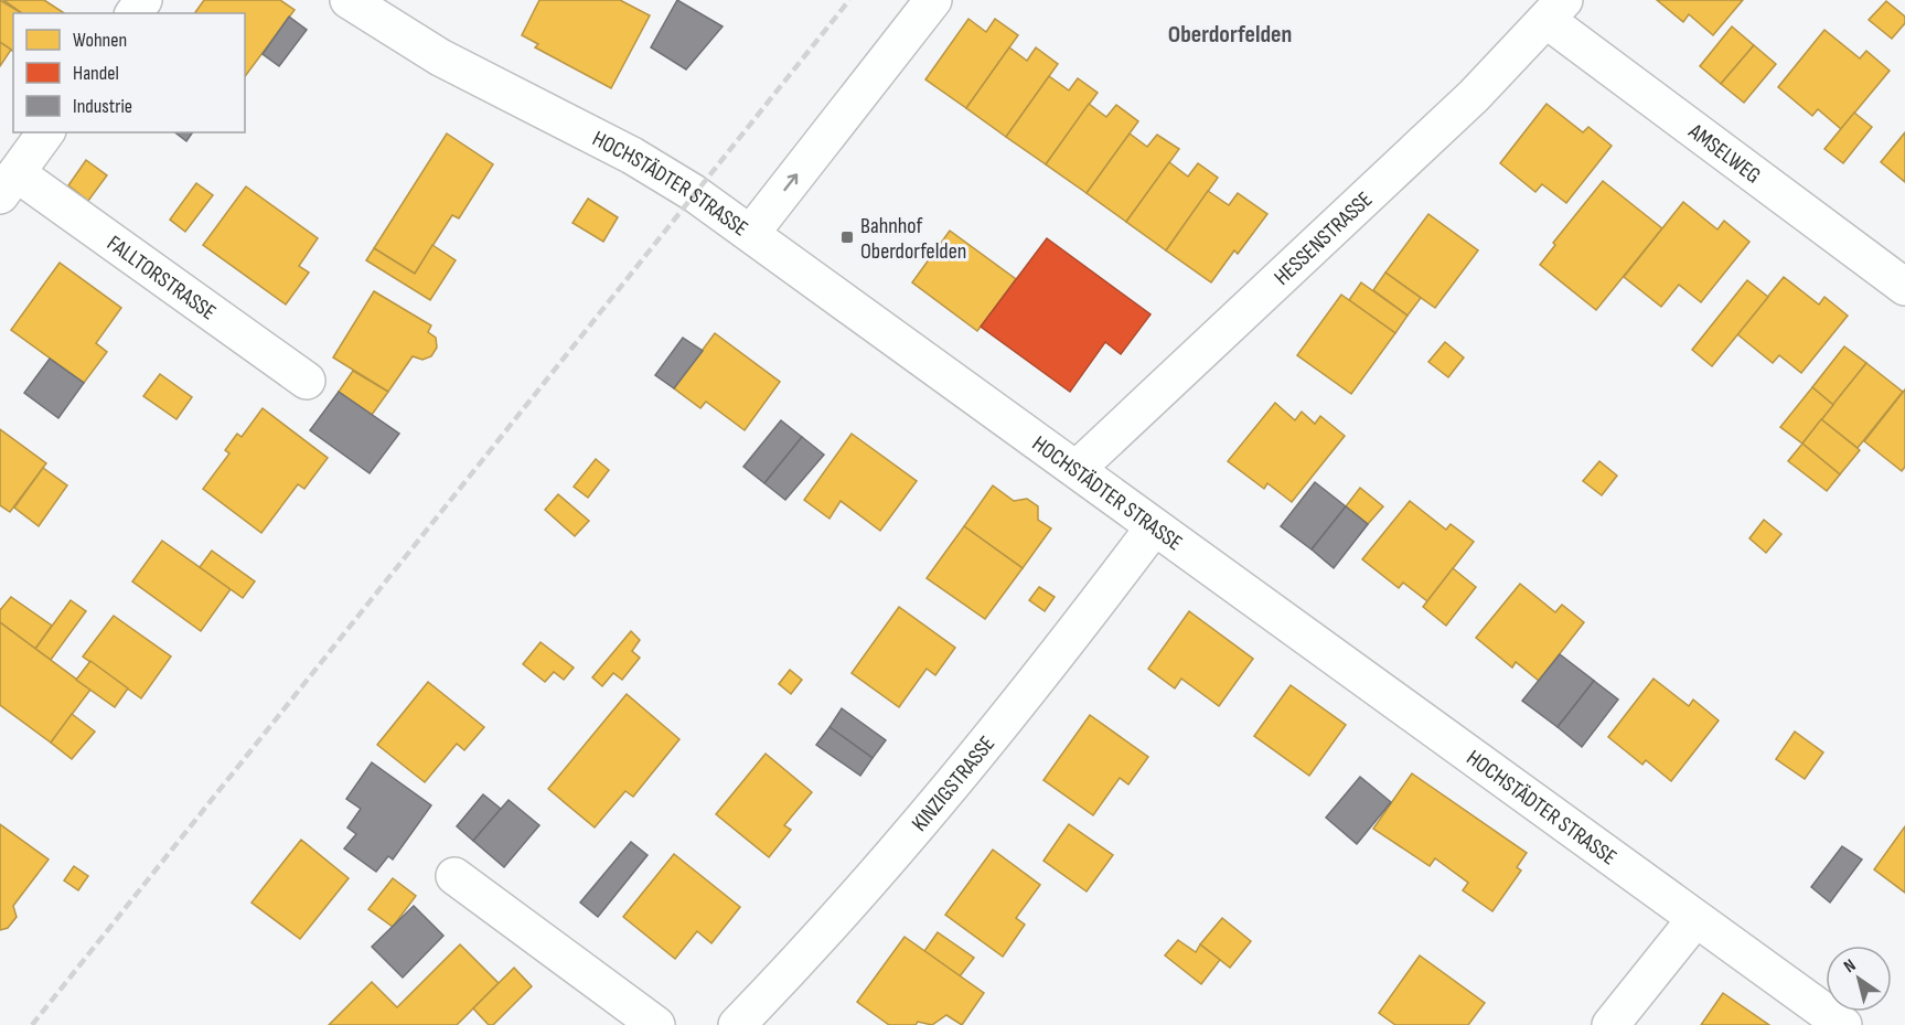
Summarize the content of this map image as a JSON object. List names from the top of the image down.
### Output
{
  "streets": {
    "street": [
      "AMSELWEG",
      "HOCHSTÄDTER STRASSE",
      "HESSENSTRASSE",
      "FALLTORSTRASSE",
      "KINZIGSTRASSE"
    ]
  },
  "crossings": [
    ["AMSELWEG", "HESSENSTRASSE"],
    ["HOCHSTÄDTER STRASSE", "HESSENSTRASSE"],
    ["HOCHSTÄDTER STRASSE", "KINZIGSTRASSE"]
  ],
  "districts": ["Oberdorfelden"],
  "places": {
    "transit": ["Bahnhof Oberdorfelden"]
  },
  "legend": ["Wohnen", "Handel", "Industrie"],
  "north": "top left"
}
